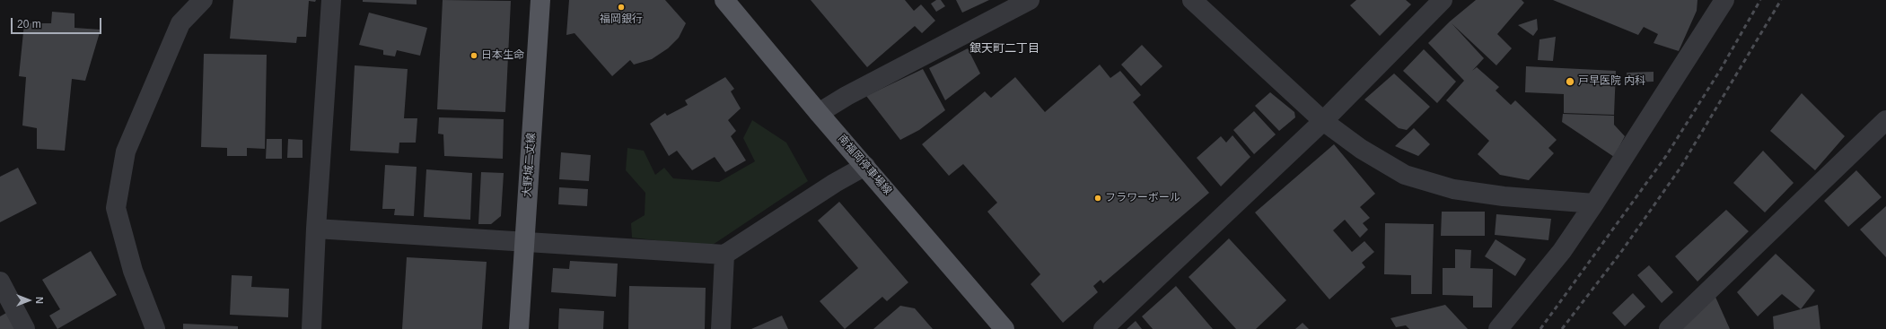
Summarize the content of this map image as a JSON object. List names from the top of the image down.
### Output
{
  "streets": {
    "main road": ["大野城二丈線", "南福岡停車場線"]
  },
  "districts": ["銀天町二丁目"],
  "places": [
    "福岡銀行",
    "日本生命",
    "戸早医院 内科",
    "フラワーボール"
  ],
  "scale_bar": "20 m",
  "north": "right"
}
